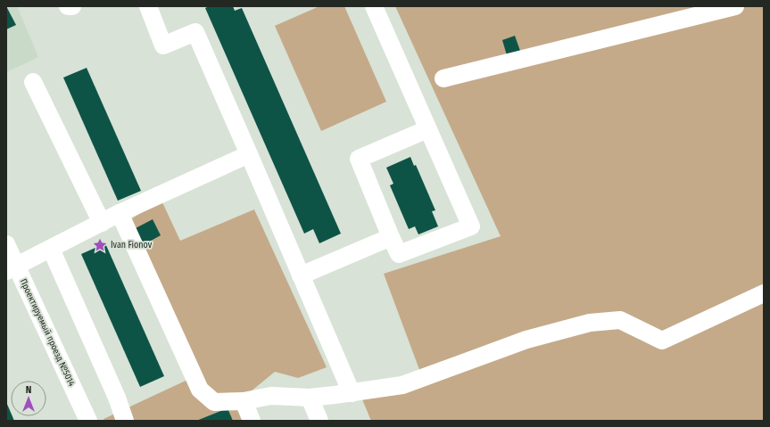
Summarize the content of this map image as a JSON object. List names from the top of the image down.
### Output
{
  "streets": {
    "street": ["Проектируемый проезд №5014"]
  },
  "places": {
    "place": ["Ivan Fionov"]
  },
  "north": "top"
}
